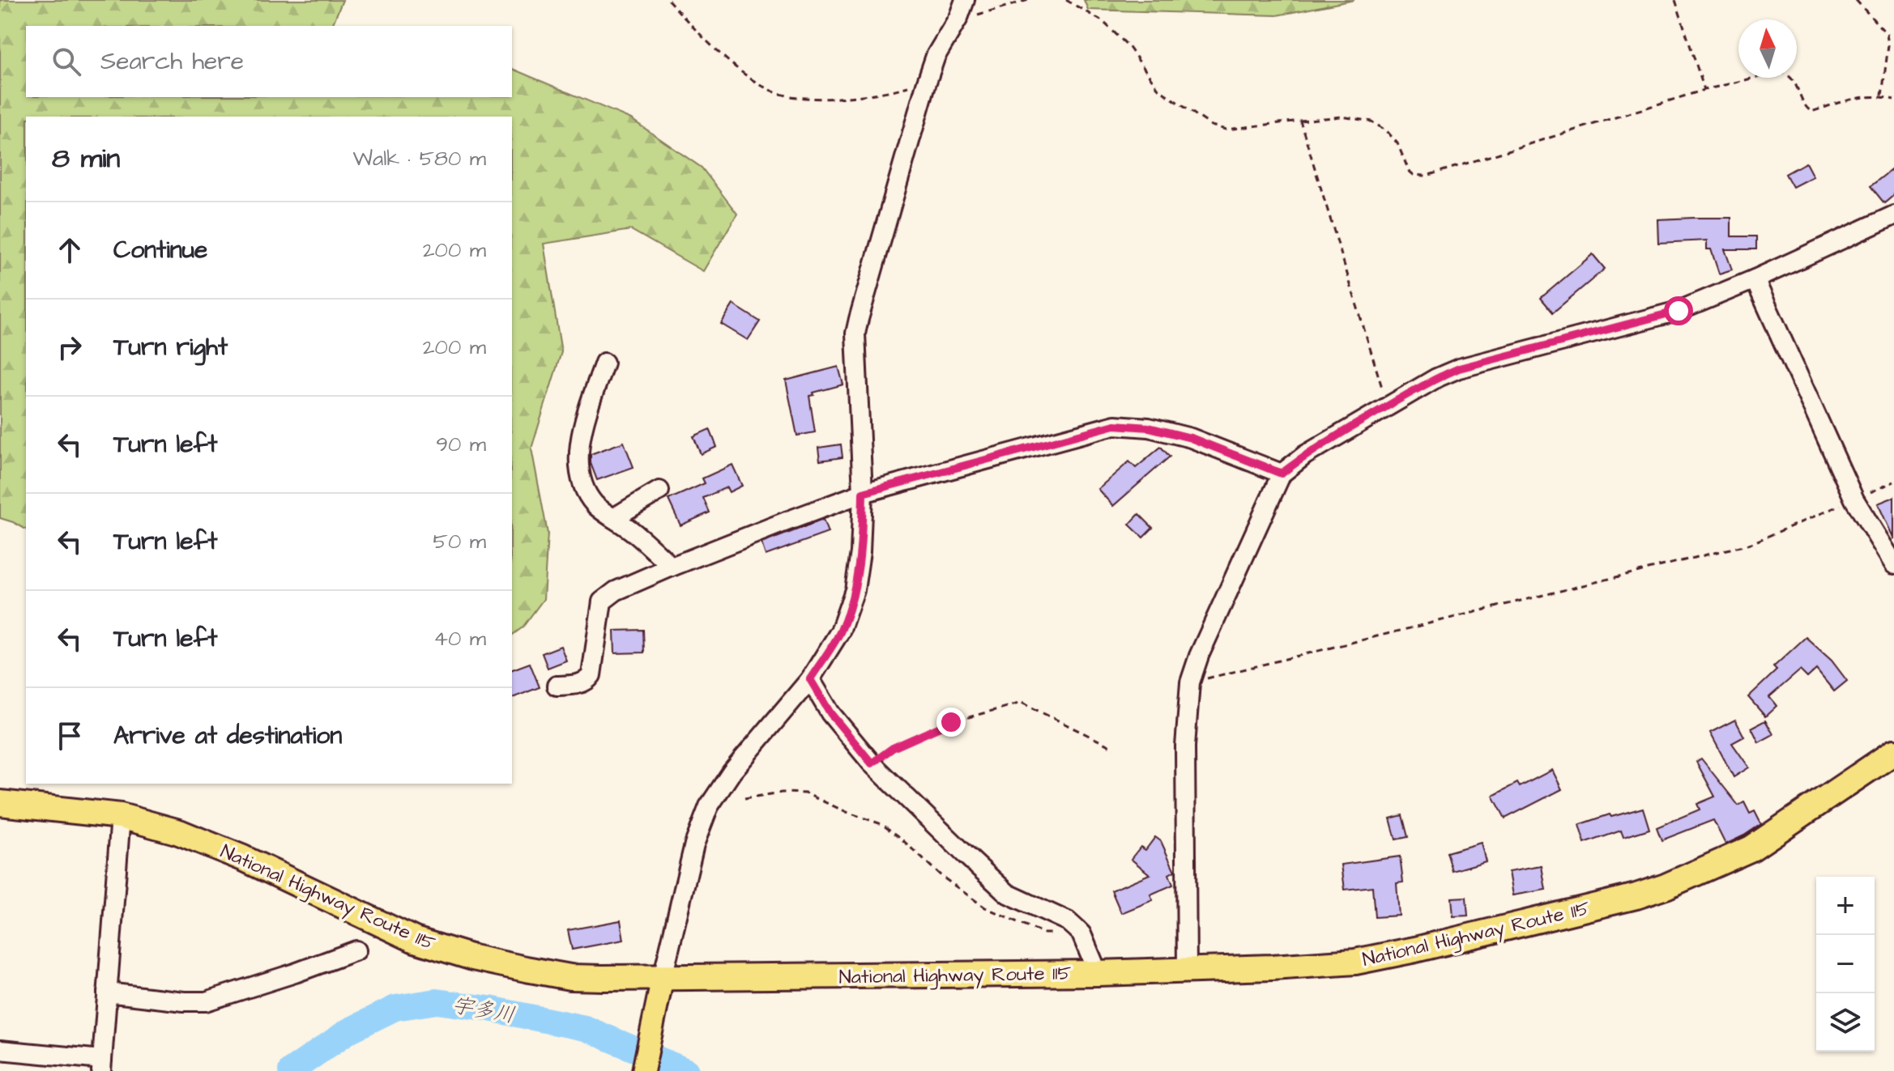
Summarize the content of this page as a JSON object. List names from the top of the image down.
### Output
{
  "streets": {
    "highway": ["National Highway Route 115"]
  },
  "water": ["宇多川"],
  "north": "top",
  "page": {
    "search": "Search here",
    "heading": ["8 min", "Walk · 580 m"],
    "list": [
      ["Continue", "200 m"],
      ["Turn right", "200 m"],
      ["Turn left", "90 m"],
      ["Turn left", "50 m"],
      ["Turn left", "40 m"],
      "Arrive at destination"
    ],
    "map_buttons": ["+", "−"]
  }
}
